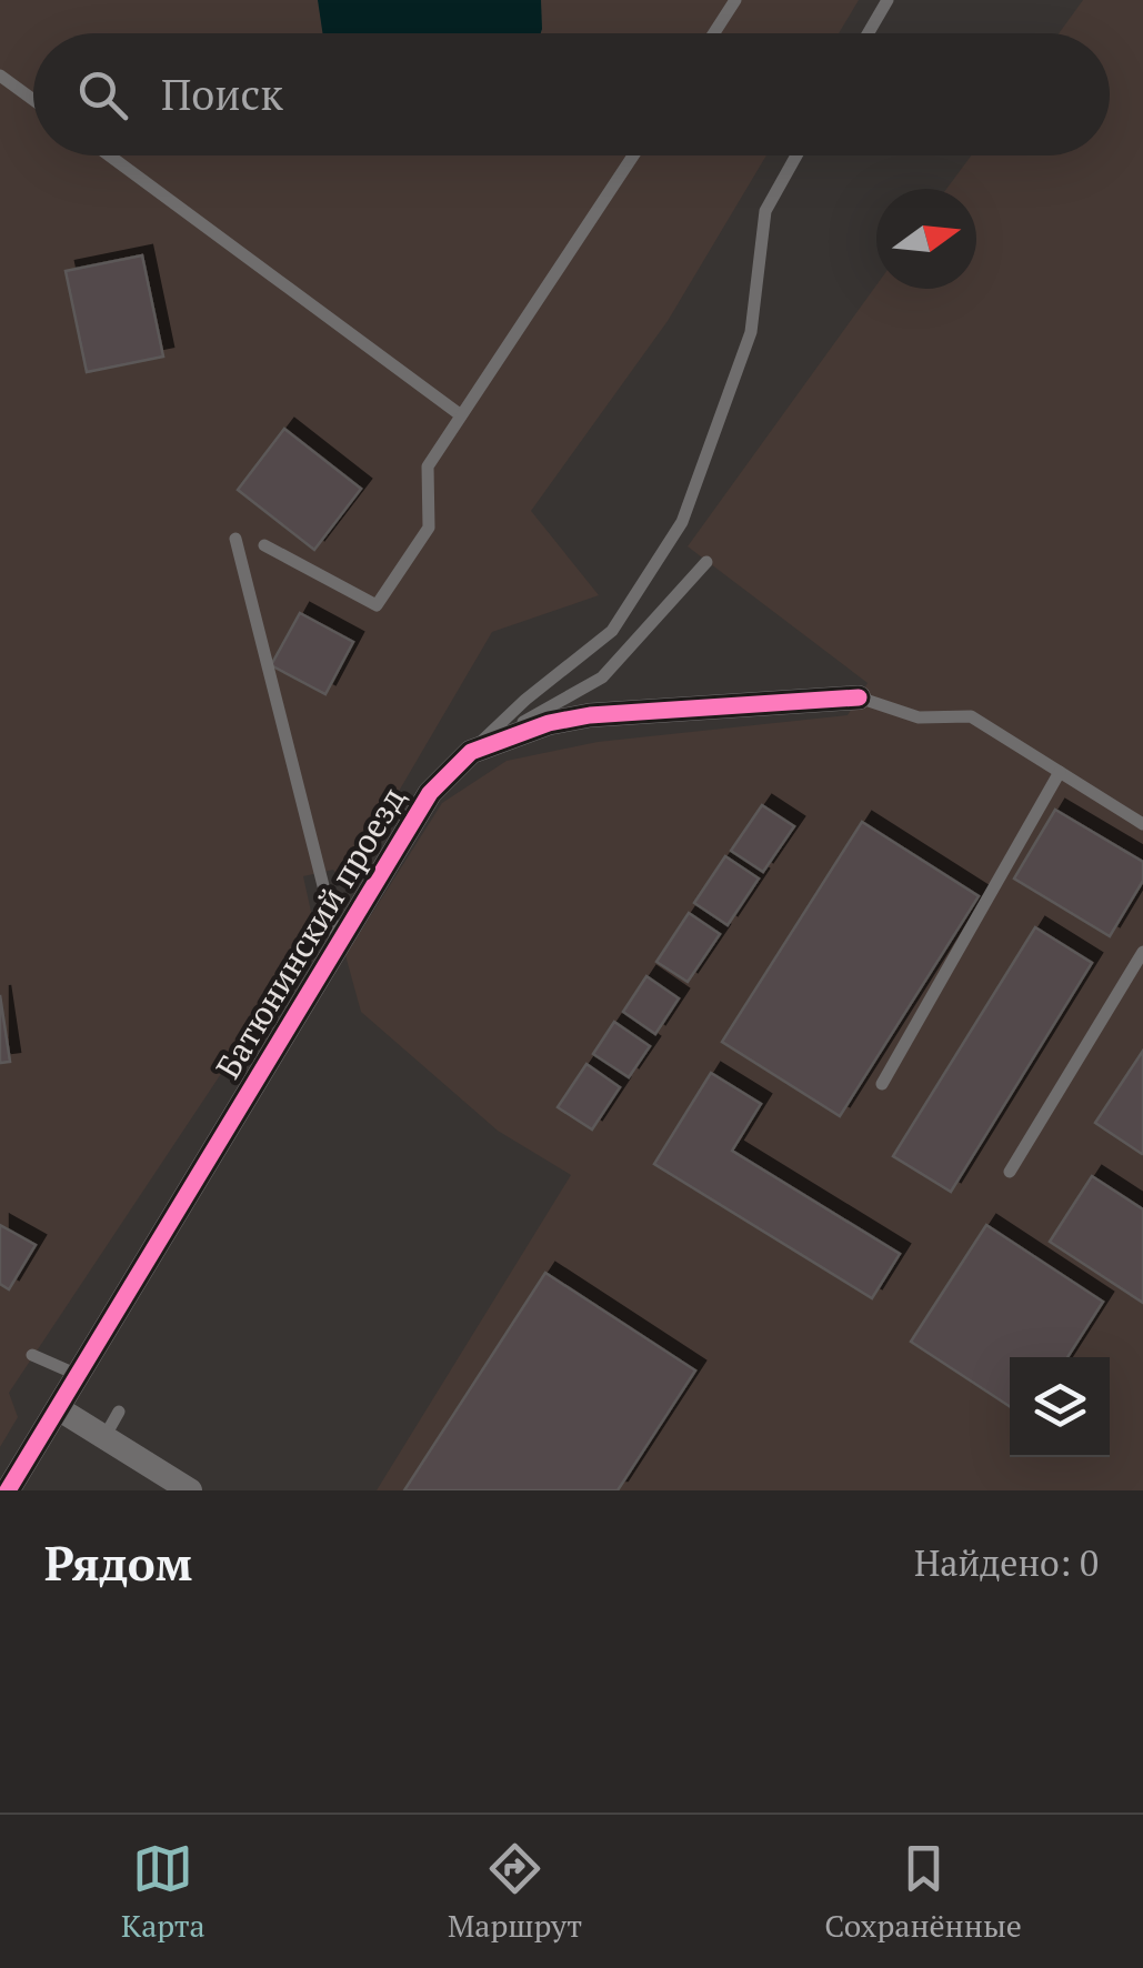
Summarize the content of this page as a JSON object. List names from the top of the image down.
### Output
{
  "streets": {
    "street": ["Батюнинский проезд"]
  },
  "north": "right",
  "page": {
    "search": "Поиск",
    "heading": ["Рядом", "Найдено: 0"],
    "nav": ["Карта", "Маршрут", "Сохранённые"]
  }
}
